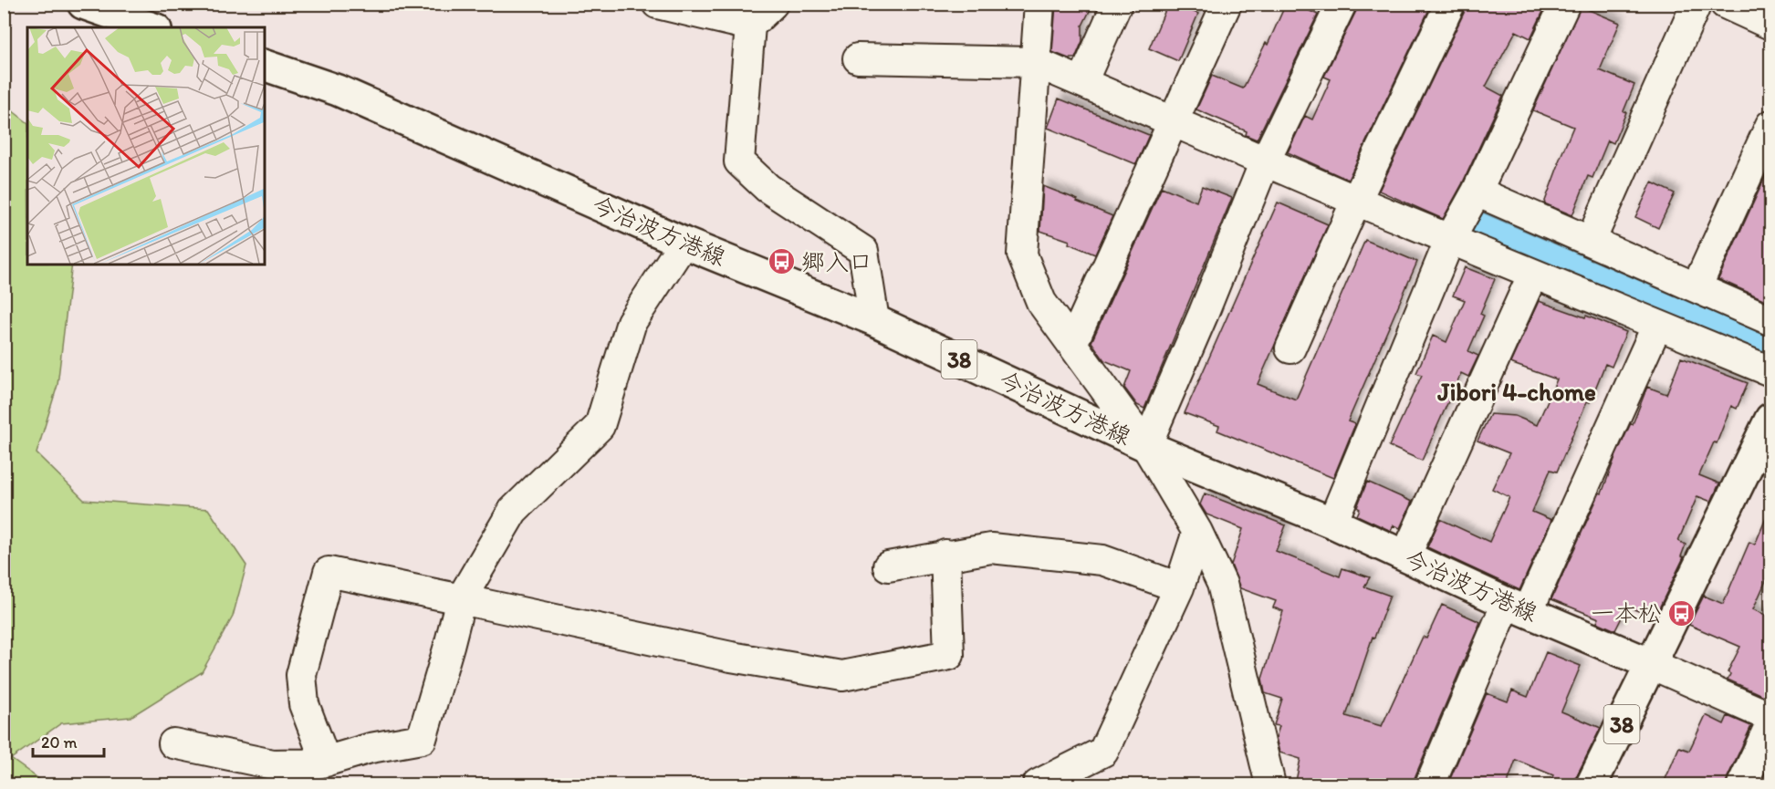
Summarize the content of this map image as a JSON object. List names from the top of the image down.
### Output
{
  "streets": {
    "main road": ["今治波方港線", "38"]
  },
  "crossings": [
    ["今治波方港線", "38"]
  ],
  "districts": ["Jibori 4-chome"],
  "places": {
    "bus stop": ["郷入口", "一本松"]
  },
  "scale_bar": "20 m"
}
